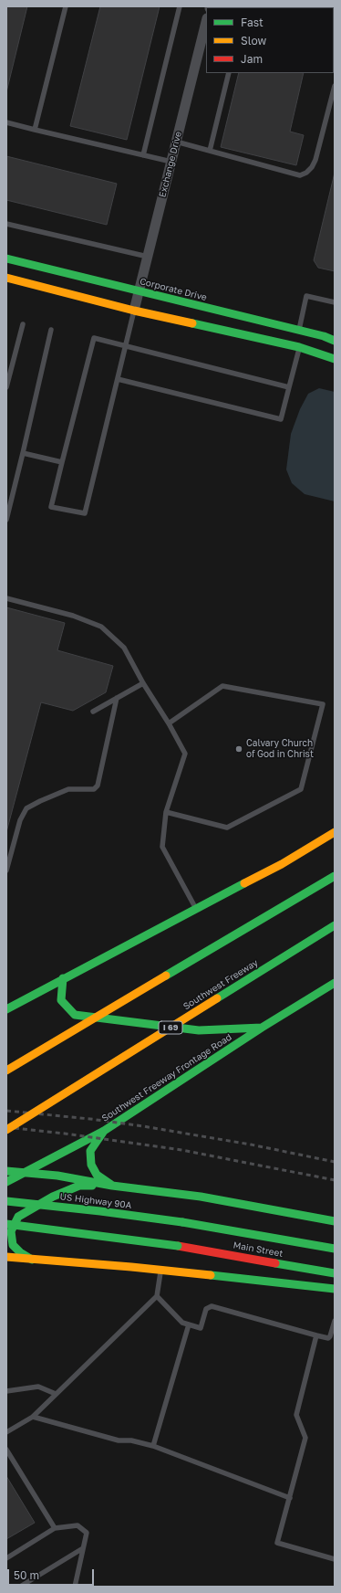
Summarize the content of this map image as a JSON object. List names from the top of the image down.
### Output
{
  "streets": {
    "main road": [
      "Corporate Drive",
      "Southwest Freeway",
      "I 69",
      "Southwest Freeway Frontage Road",
      "US Highway 90A",
      "Main Street"
    ],
    "street": ["Exchange Drive"]
  },
  "crossings": [
    ["Exchange Drive", "Corporate Drive"],
    ["US Highway 90A", "Main Street"]
  ],
  "places": ["Calvary Church of God in Christ"],
  "legend": ["Fast", "Slow", "Jam"],
  "scale_bar": "50 m"
}
